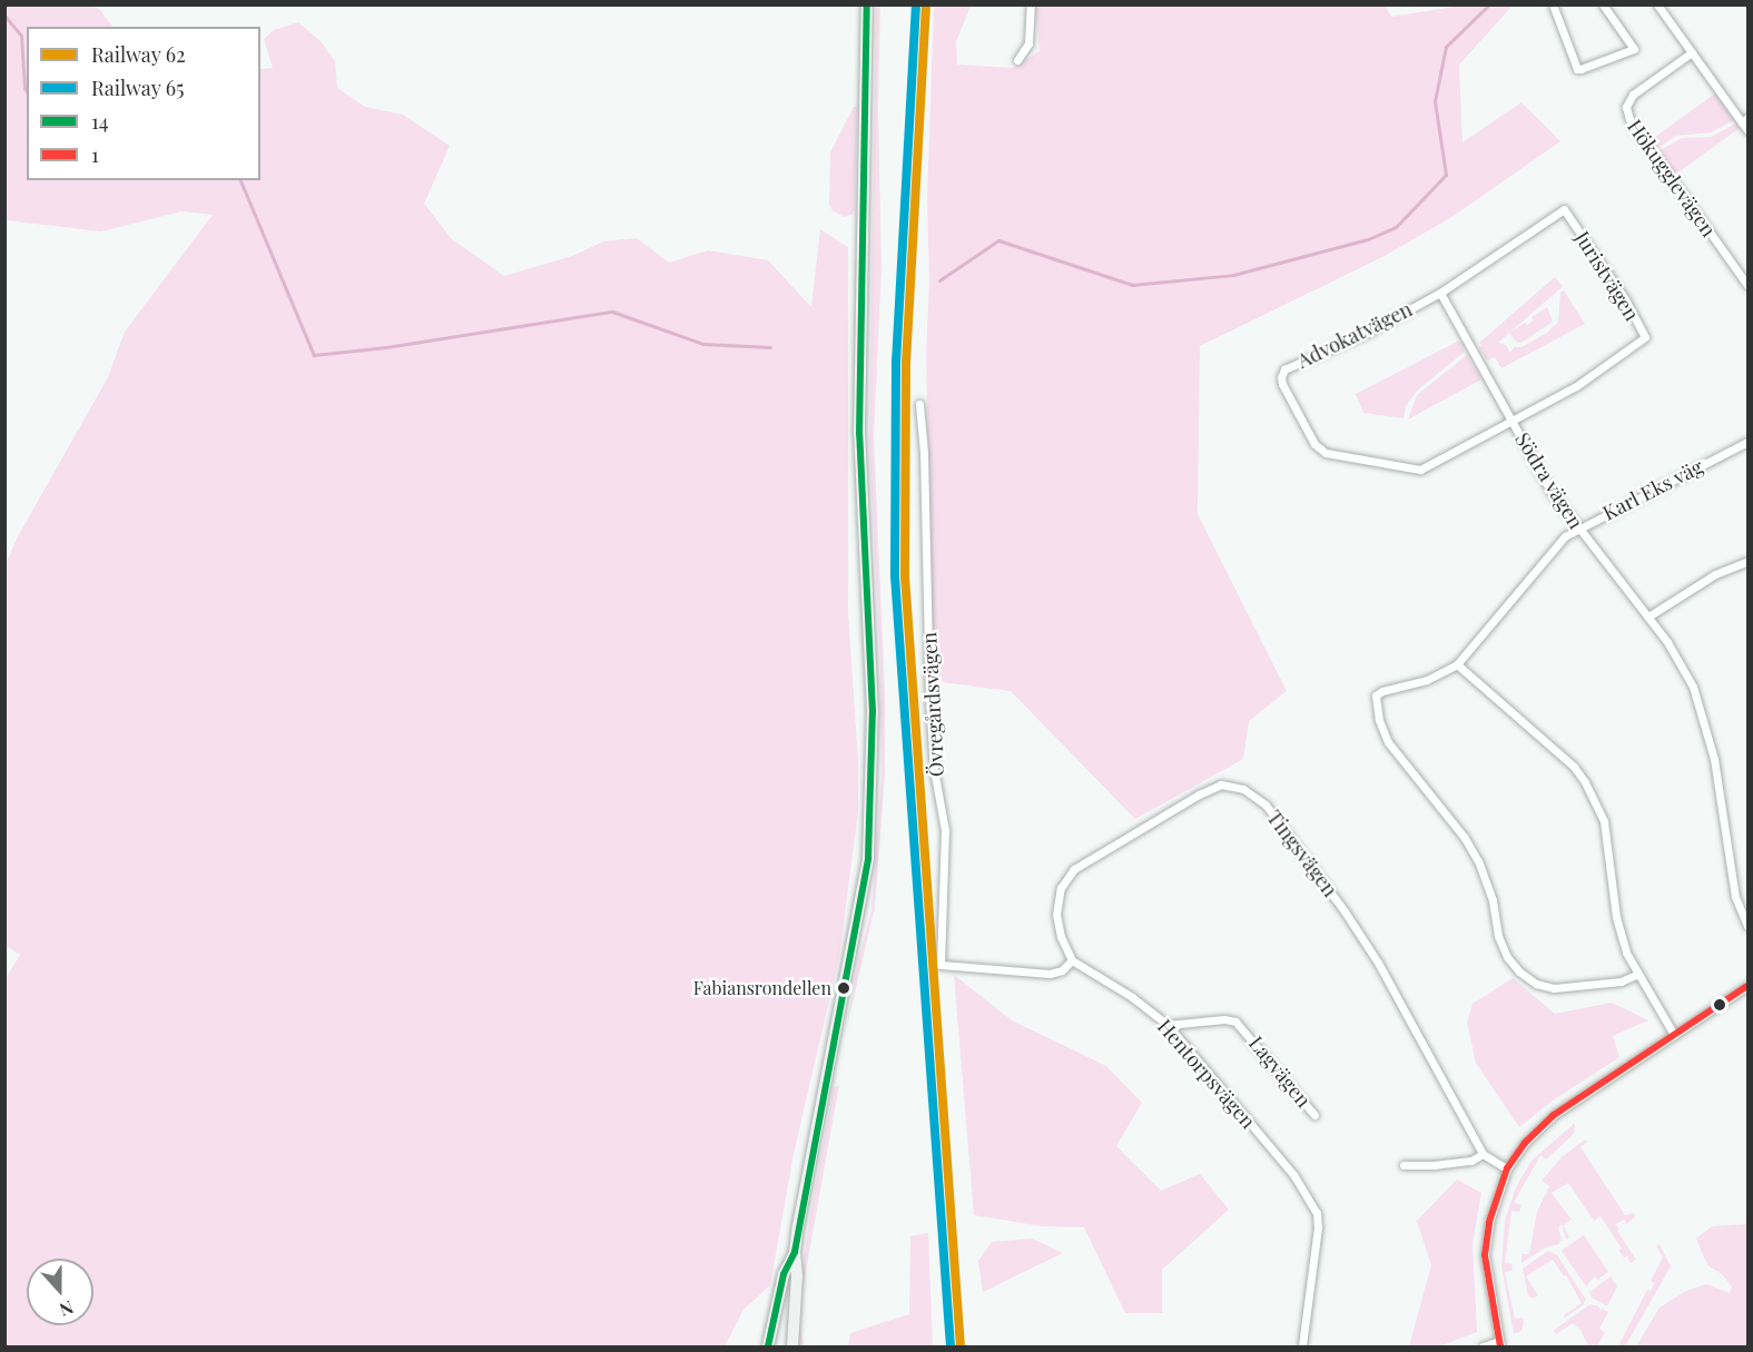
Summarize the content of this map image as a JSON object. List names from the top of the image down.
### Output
{
  "streets": {
    "street": [
      "Hökugglevägen",
      "Juristvägen",
      "Advokatvägen",
      "Södra vägen",
      "Karl Eks väg",
      "Övregårdsvägen",
      "Tingsvägen",
      "Lagvägen",
      "Hentorpsvägen"
    ]
  },
  "crossings": [
    ["Juristvägen", "Advokatvägen"],
    ["Juristvägen", "Södra vägen"],
    ["Advokatvägen", "Södra vägen"],
    ["Södra vägen", "Karl Eks väg"],
    ["Övregårdsvägen", "Tingsvägen"],
    ["Övregårdsvägen", "Hentorpsvägen"],
    ["Tingsvägen", "Hentorpsvägen"],
    ["Lagvägen", "Hentorpsvägen"]
  ],
  "places": ["Fabiansrondellen"],
  "lines": [
    "rail line 62",
    "rail line 65",
    "transit line 14",
    "transit line 1"
  ],
  "legend": [
    "Railway 62",
    "Railway 65",
    "14",
    "1"
  ],
  "north": "bottom"
}
